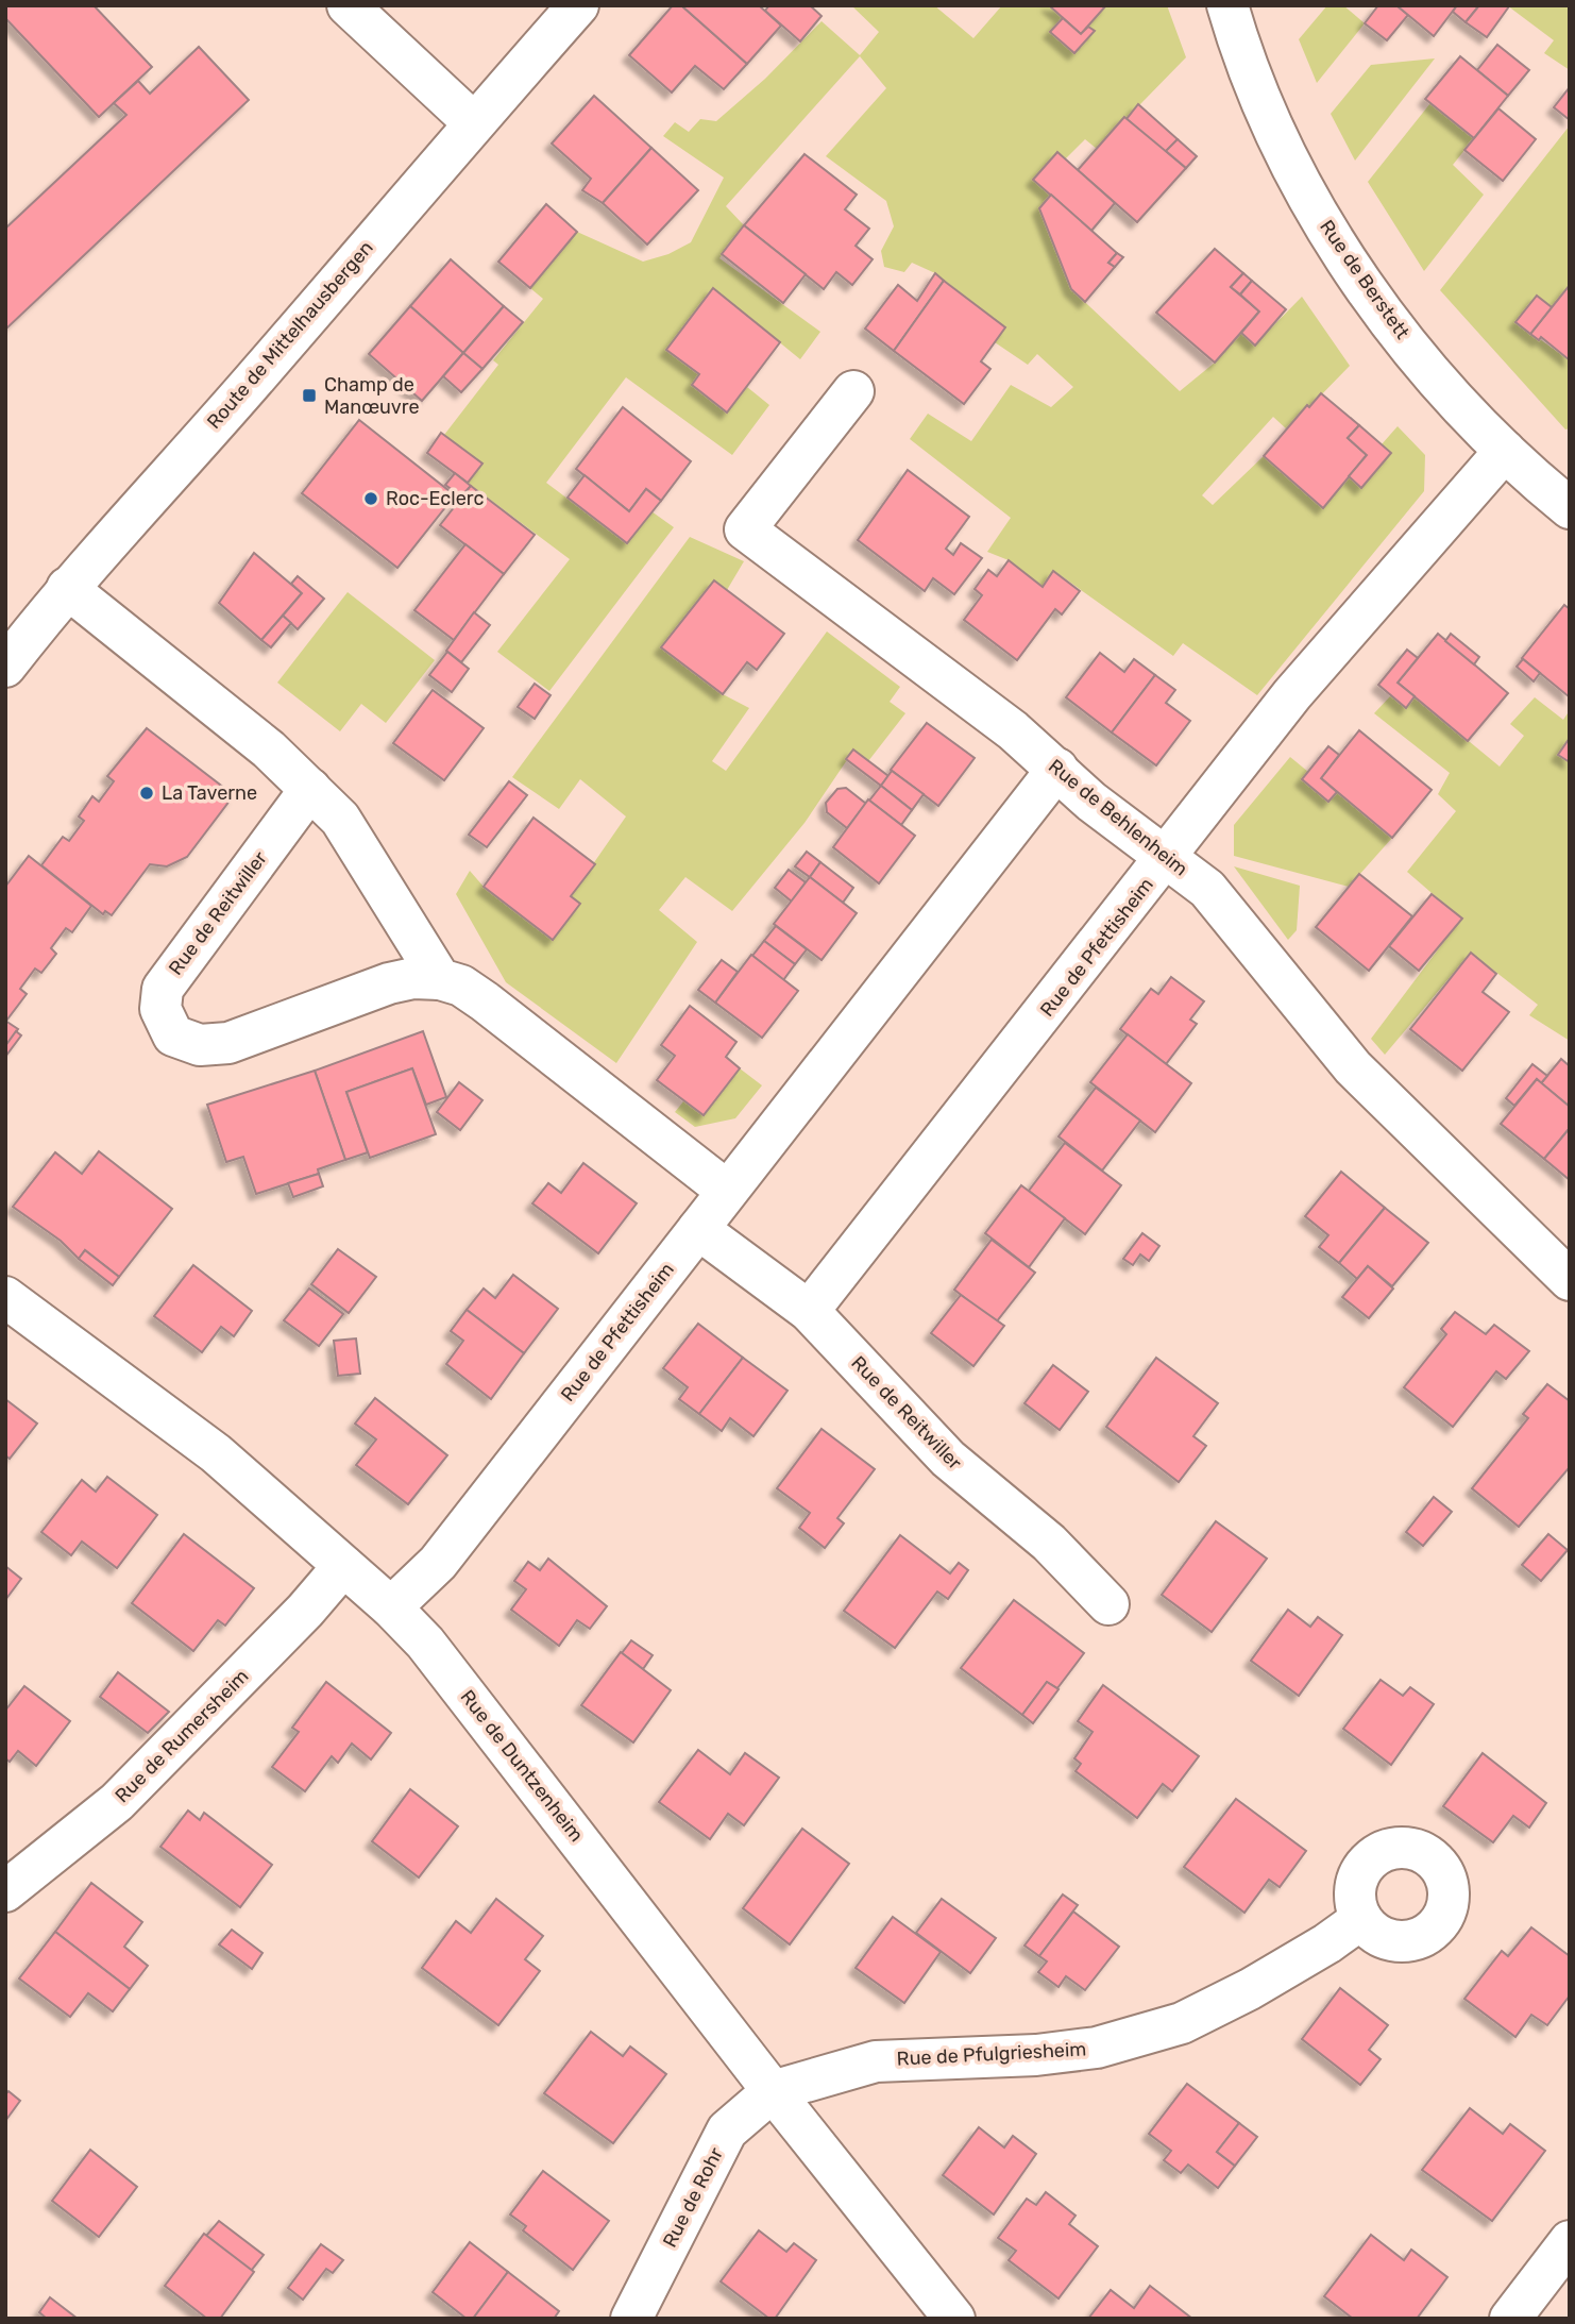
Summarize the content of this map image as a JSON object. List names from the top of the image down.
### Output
{
  "streets": {
    "street": [
      "Rue de Berstett",
      "Route de Mittelhausbergen",
      "Rue de Behlenheim",
      "Rue de Reitwiller",
      "Rue de Pfettisheim",
      "Rue de Rumersheim",
      "Rue de Duntzenheim",
      "Rue de Pfulgriesheim",
      "Rue de Rohr"
    ]
  },
  "crossings": [
    ["Rue de Berstett", "Rue de Pfettisheim"],
    ["Rue de Behlenheim", "Rue de Pfettisheim"],
    ["Rue de Reitwiller", "Rue de Pfettisheim"],
    ["Rue de Pfettisheim", "Rue de Duntzenheim"],
    ["Rue de Rumersheim", "Rue de Duntzenheim"],
    ["Rue de Duntzenheim", "Rue de Pfulgriesheim"],
    ["Rue de Duntzenheim", "Rue de Rohr"],
    ["Rue de Pfulgriesheim", "Rue de Rohr"]
  ],
  "places": {
    "transit": ["Champ de Manœuvre"],
    "other": ["Roc-Eclerc", "La Taverne"]
  }
}
